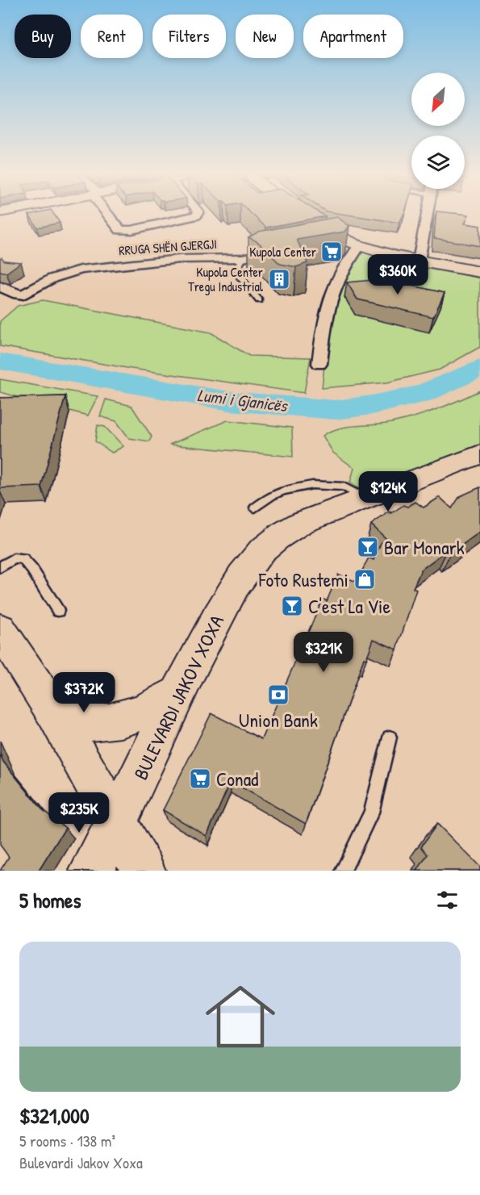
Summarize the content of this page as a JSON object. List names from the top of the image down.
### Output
{
  "streets": {
    "main road": ["BULEVARDI JAKOV XOXA"],
    "street": ["RRUGA SHËN GJERGJI"]
  },
  "water": ["Lumi i Gjanicës"],
  "places": {
    "supermarket": ["Kupola Center", "Conad"],
    "building": ["Kupola Center Tregu Industrial"],
    "bar": ["Bar Monark", "C'est La Vie"],
    "shop": ["Foto Rustemi"],
    "bank": ["Union Bank"]
  },
  "north": "bottom left",
  "page": {
    "chip": [
      "Buy",
      "Rent",
      "Filters",
      "New",
      "Apartment"
    ],
    "price": [
      "$360K",
      "$124K",
      "$321K",
      "$372K",
      "$235K"
    ],
    "heading": "5 homes",
    "list": [
      {
        "name": "$321,000",
        "note": "5 rooms · 138 m² · Bulevardi Jakov Xoxa"
      }
    ]
  }
}
